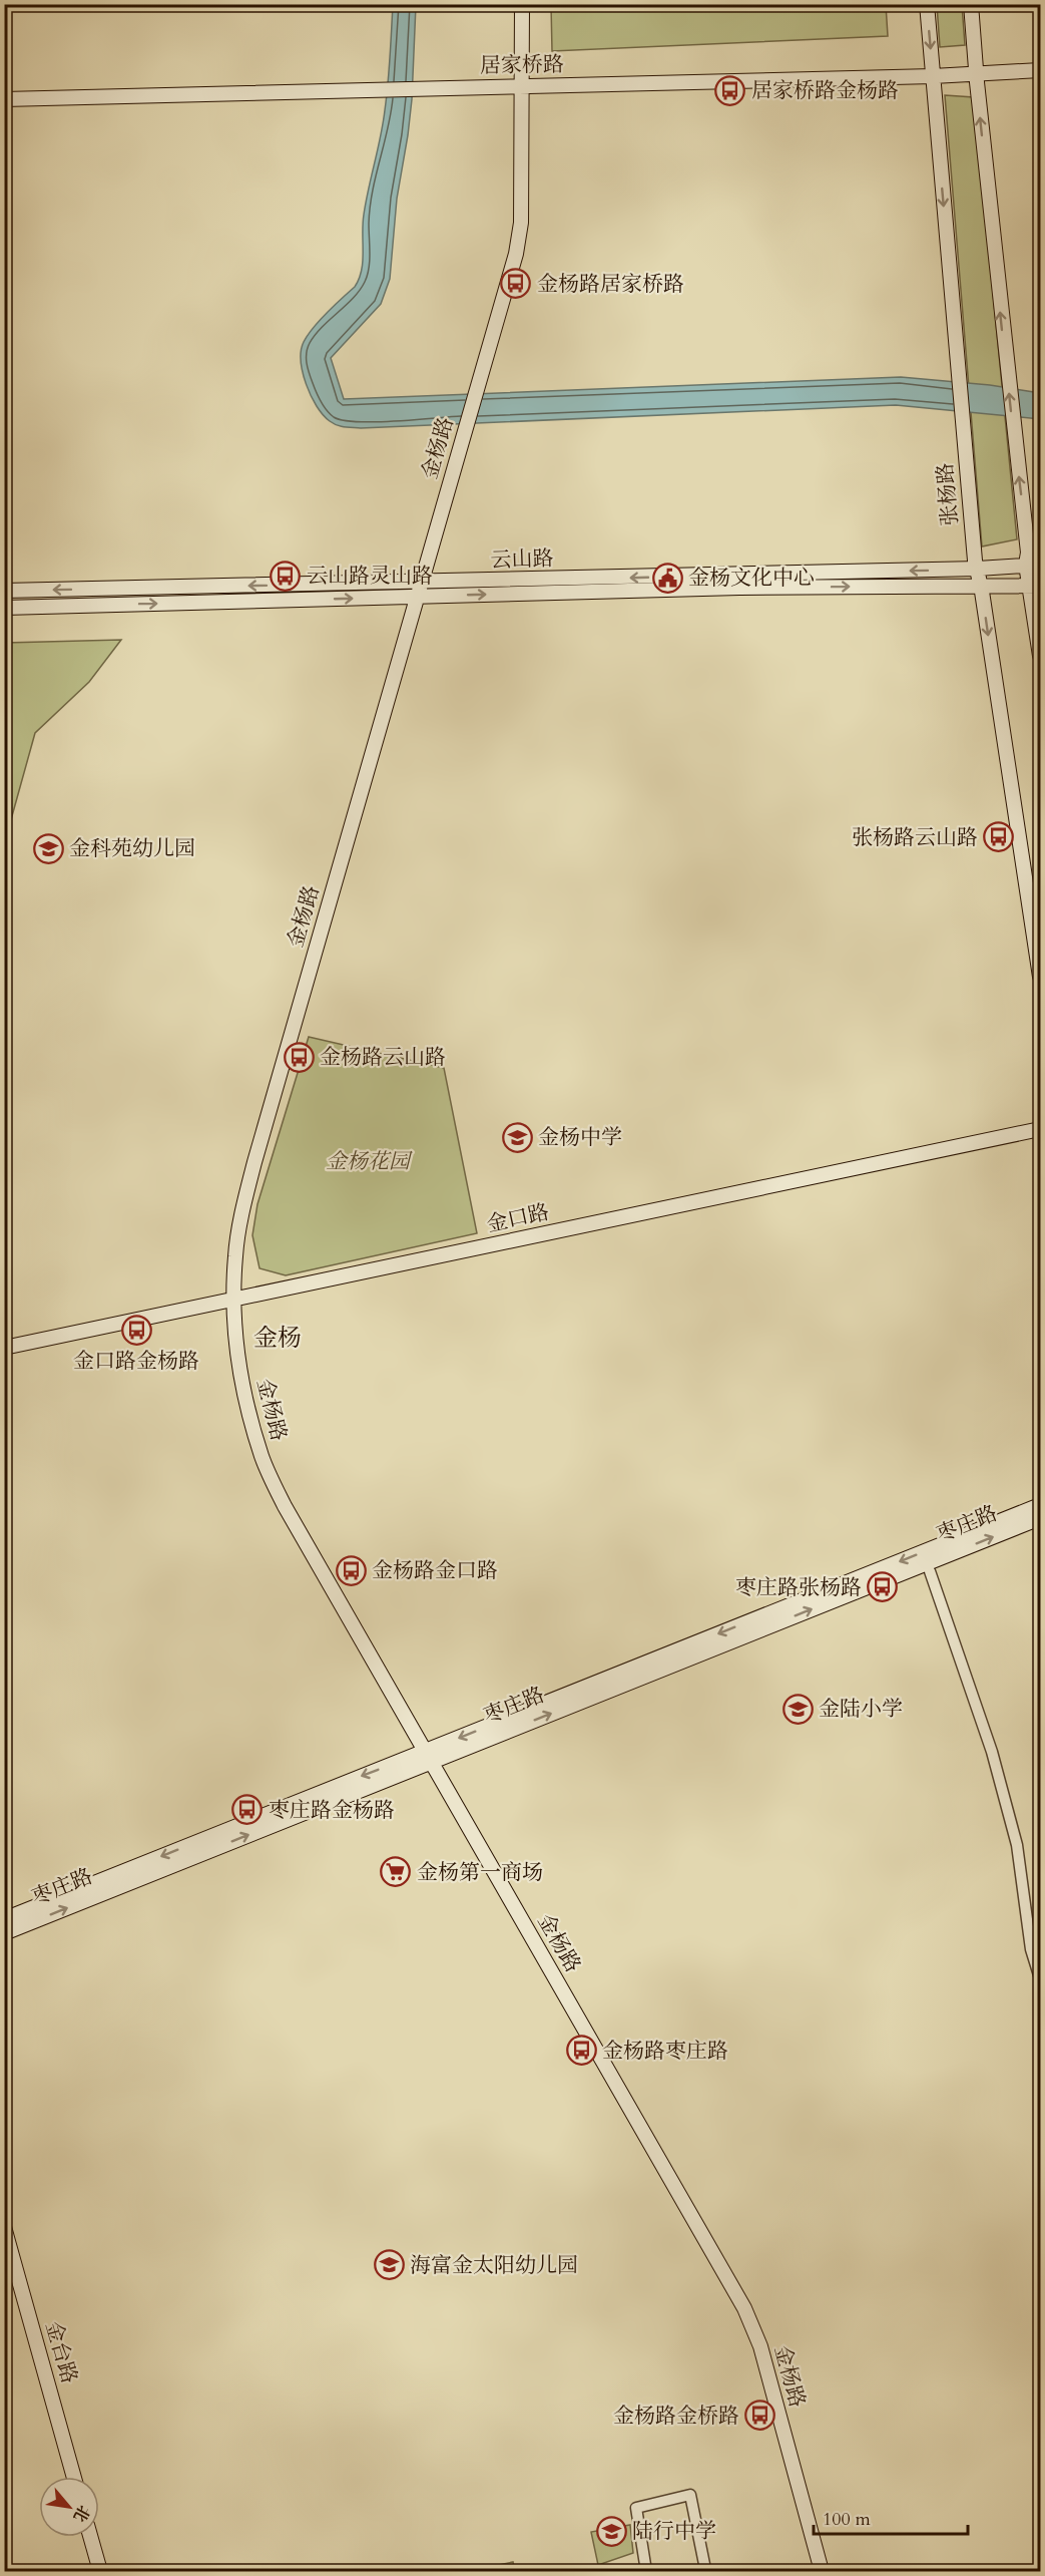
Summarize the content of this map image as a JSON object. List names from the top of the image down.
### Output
{
  "streets": {
    "street": [
      "居家桥路",
      "金杨路",
      "张杨路",
      "云山路",
      "金口路",
      "枣庄路",
      "金台路"
    ]
  },
  "crossings": [
    ["居家桥路", "金杨路"],
    ["居家桥路", "张杨路"],
    ["金杨路", "云山路"],
    ["金杨路", "金口路"],
    ["金杨路", "枣庄路"],
    ["张杨路", "云山路"]
  ],
  "districts": ["金杨"],
  "parks": ["金杨花园"],
  "places": {
    "bus stop": [
      "居家桥路金杨路",
      "金杨路居家桥路",
      "云山路灵山路",
      "张杨路云山路",
      "金杨路云山路",
      "金口路金杨路",
      "金杨路金口路",
      "枣庄路张杨路",
      "枣庄路金杨路",
      "金杨路枣庄路",
      "金杨路金桥路"
    ],
    "public building": ["金杨文化中心"],
    "school or university": [
      "金科苑幼儿园",
      "金杨中学",
      "金陆小学",
      "海富金太阳幼儿园",
      "陆行中学"
    ],
    "supermarket": ["金杨第一商场"]
  },
  "scale_bar": "100 m",
  "north": "bottom right"
}
